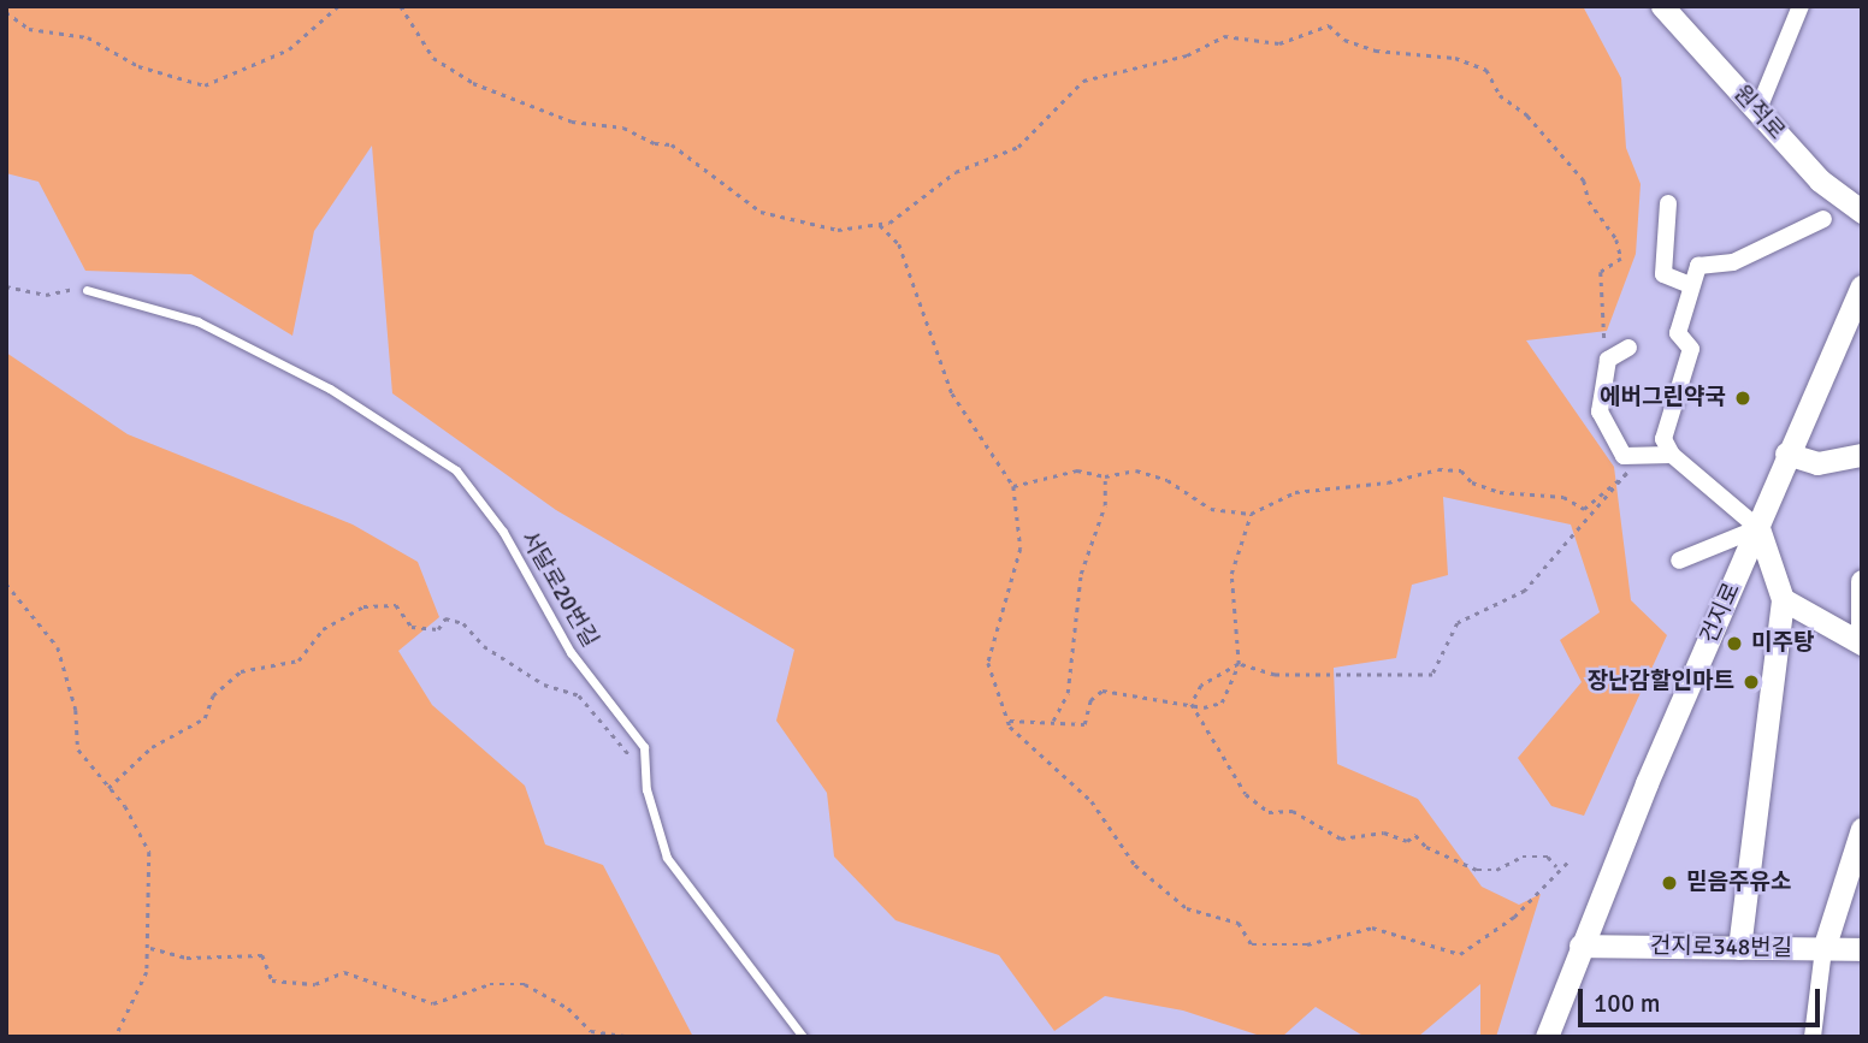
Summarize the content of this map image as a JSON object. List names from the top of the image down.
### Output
{
  "streets": {
    "street": ["원적로", "건지로", "건지로348번길"],
    "lane": ["서달로20번길"]
  },
  "crossings": [
    ["건지로", "건지로348번길"]
  ],
  "places": [
    "에버그린약국",
    "미주탕",
    "장난감할인마트",
    "믿음주유소"
  ],
  "scale_bar": "100 m"
}
